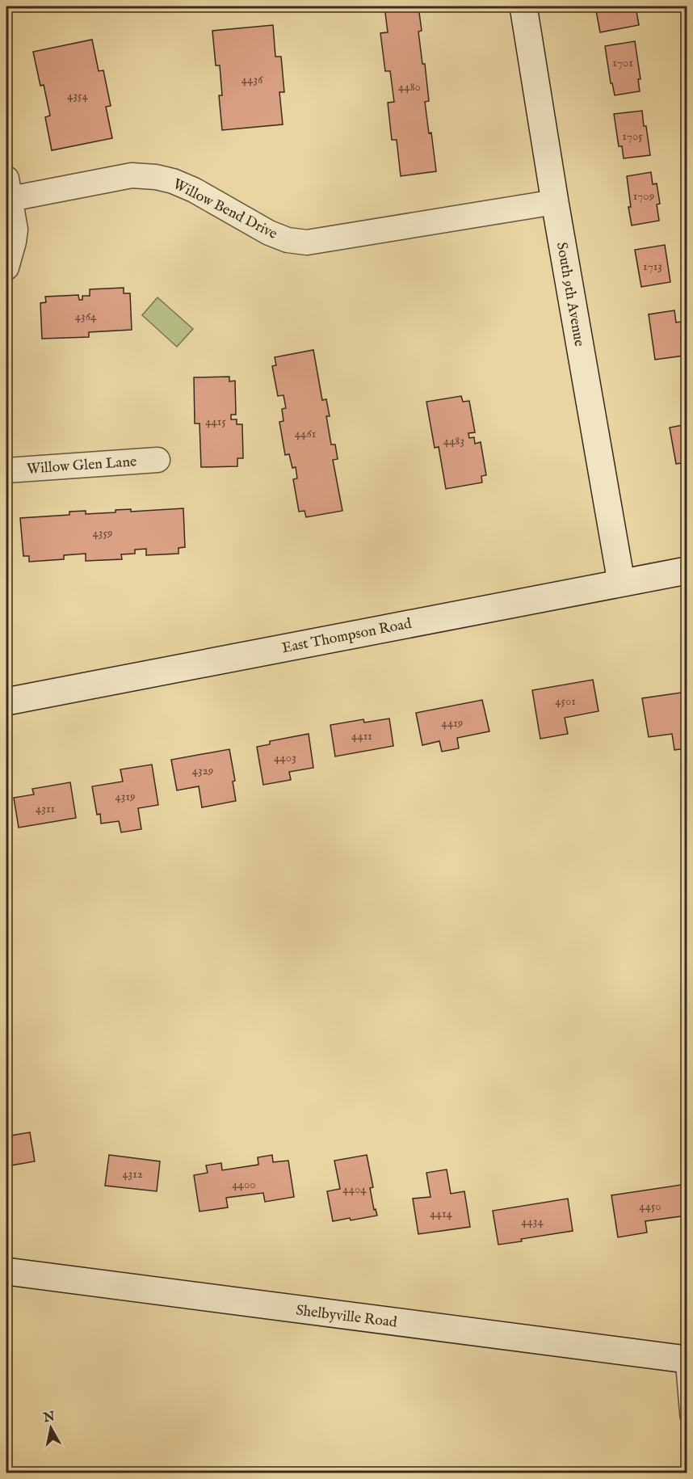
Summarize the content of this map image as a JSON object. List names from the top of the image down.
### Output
{
  "streets": {
    "main road": ["South 9th Avenue", "East Thompson Road", "Shelbyville Road"],
    "street": ["Willow Bend Drive", "Willow Glen Lane"]
  },
  "crossings": [
    ["Willow Bend Drive", "South 9th Avenue"],
    ["South 9th Avenue", "East Thompson Road"]
  ],
  "house_numbers": [
    "1701",
    "4436",
    "4480",
    "4354",
    "1705",
    "1709",
    "1713",
    "4364",
    "4415",
    "4461",
    "4483",
    "4359",
    "4501",
    "4419",
    "4411",
    "4403",
    "4329",
    "4319",
    "4311",
    "4312",
    "4400",
    "4404",
    "4450",
    "4414",
    "4434"
  ],
  "north": "top"
}
